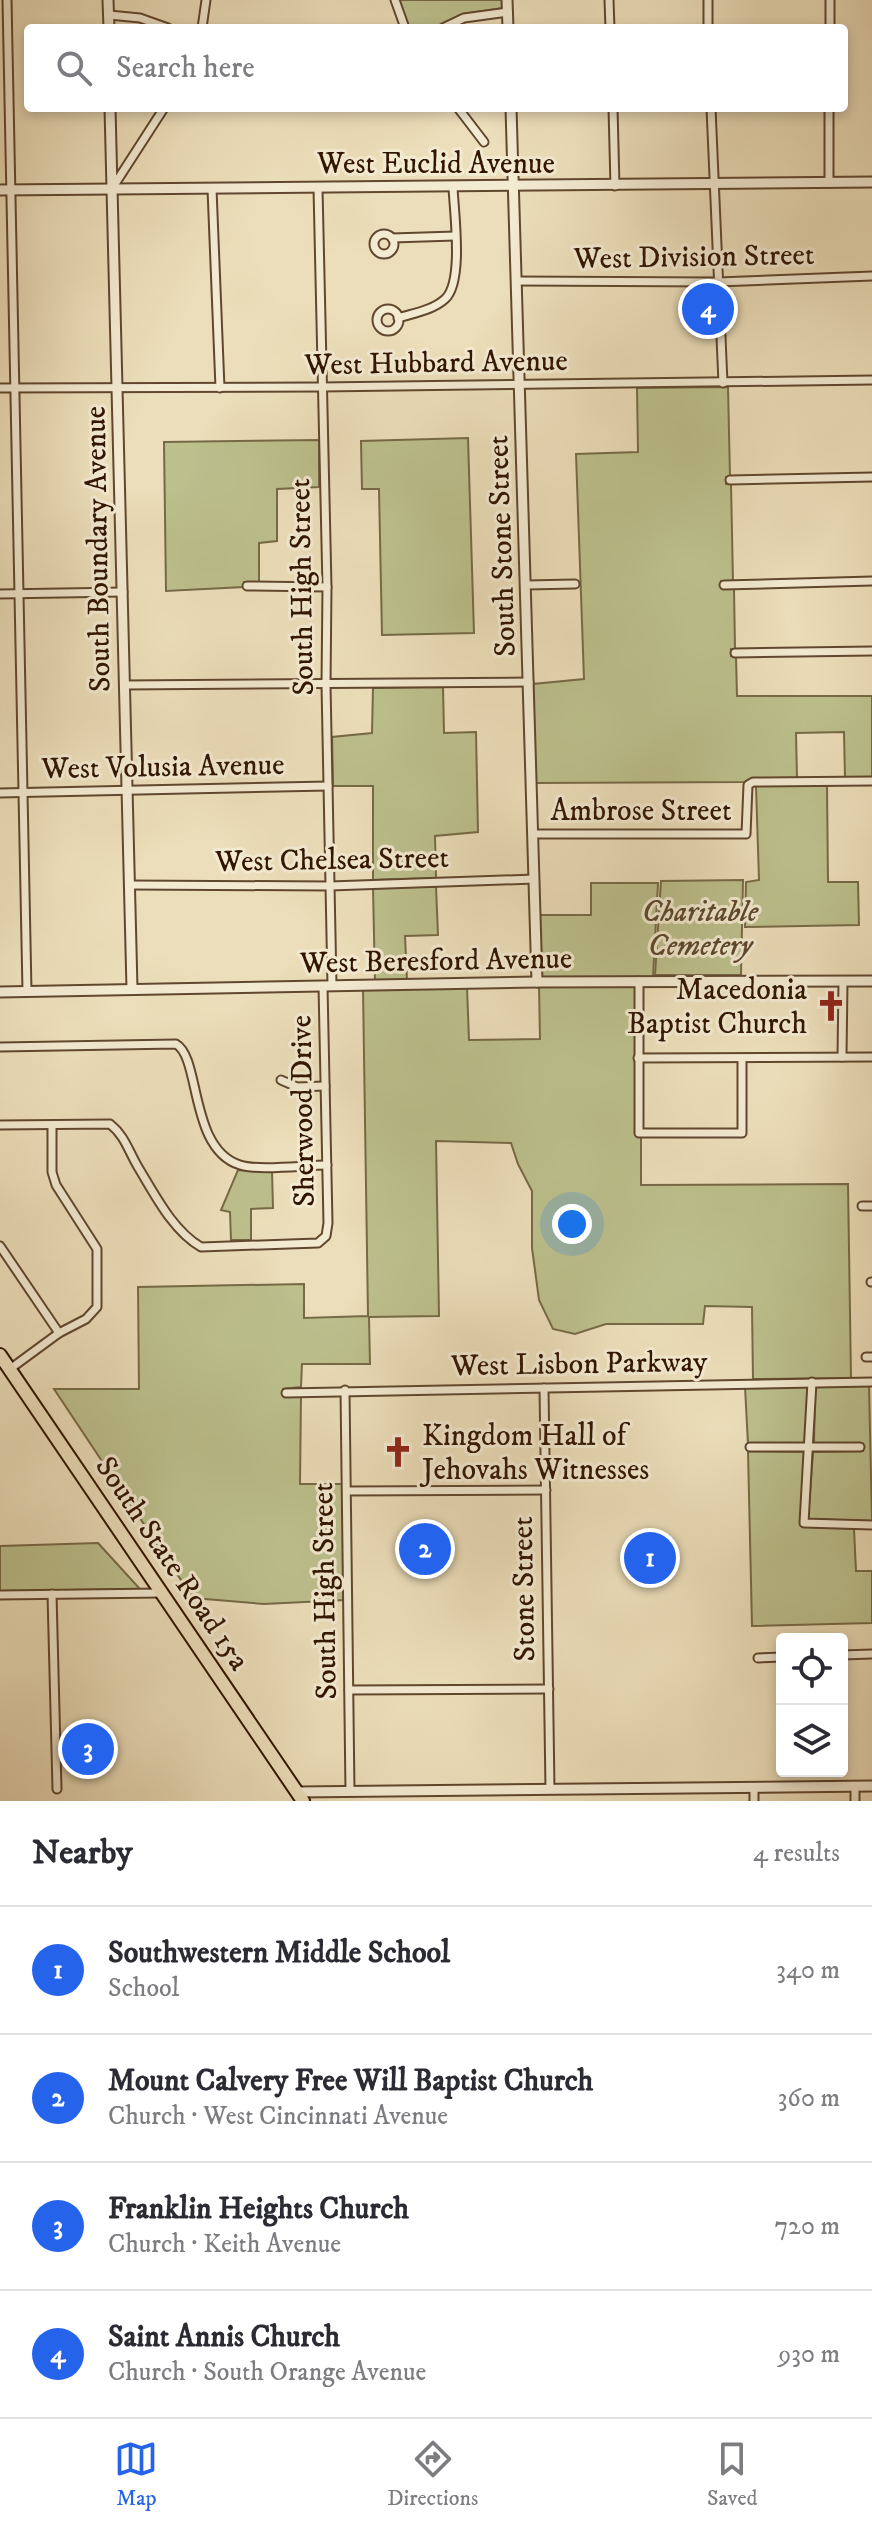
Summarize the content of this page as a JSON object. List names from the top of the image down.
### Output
{
  "streets": {
    "highway": ["South State Road 15a"],
    "street": [
      "West Euclid Avenue",
      "West Division Street",
      "West Hubbard Avenue",
      "South Stone Street",
      "South Boundary Avenue",
      "South High Street",
      "West Volusia Avenue",
      "Ambrose Street",
      "West Chelsea Street",
      "West Beresford Avenue",
      "Sherwood Drive",
      "West Lisbon Parkway",
      "Stone Street"
    ]
  },
  "crossings": [
    ["West Euclid Avenue", "South Stone Street"],
    ["West Euclid Avenue", "South Boundary Avenue"],
    ["West Euclid Avenue", "South High Street"],
    ["West Division Street", "South Stone Street"],
    ["West Hubbard Avenue", "South Stone Street"],
    ["West Hubbard Avenue", "South Boundary Avenue"],
    ["West Hubbard Avenue", "South High Street"],
    ["South Stone Street", "Ambrose Street"],
    ["South Stone Street", "West Chelsea Street"],
    ["South Stone Street", "West Beresford Avenue"],
    ["South Boundary Avenue", "West Volusia Avenue"],
    ["South Boundary Avenue", "West Chelsea Street"],
    ["South Boundary Avenue", "West Beresford Avenue"],
    ["South High Street", "West Volusia Avenue"],
    ["South High Street", "West Chelsea Street"],
    ["South High Street", "West Beresford Avenue"],
    ["South High Street", "Sherwood Drive"],
    ["South High Street", "West Lisbon Parkway"],
    ["West Beresford Avenue", "Sherwood Drive"],
    ["West Lisbon Parkway", "Stone Street"]
  ],
  "parks": ["Charitable Cemetery"],
  "places": {
    "church": ["Macedonia Baptist Church", "Kingdom Hall of Jehovahs Witnesses"]
  },
  "page": {
    "search": "Search here",
    "pins": [
      "4",
      "2",
      "1",
      "3"
    ],
    "heading": ["Nearby", "4 results"],
    "list": [
      {
        "mark": "1",
        "name": "Southwestern Middle School",
        "note": "School",
        "value": "340 m"
      },
      {
        "mark": "2",
        "name": "Mount Calvery Free Will Baptist Church",
        "note": "Church · West Cincinnati Avenue",
        "value": "360 m"
      },
      {
        "mark": "3",
        "name": "Franklin Heights Church",
        "note": "Church · Keith Avenue",
        "value": "720 m"
      },
      {
        "mark": "4",
        "name": "Saint Annis Church",
        "note": "Church · South Orange Avenue",
        "value": "930 m"
      }
    ],
    "nav": ["Map", "Directions", "Saved"]
  }
}
